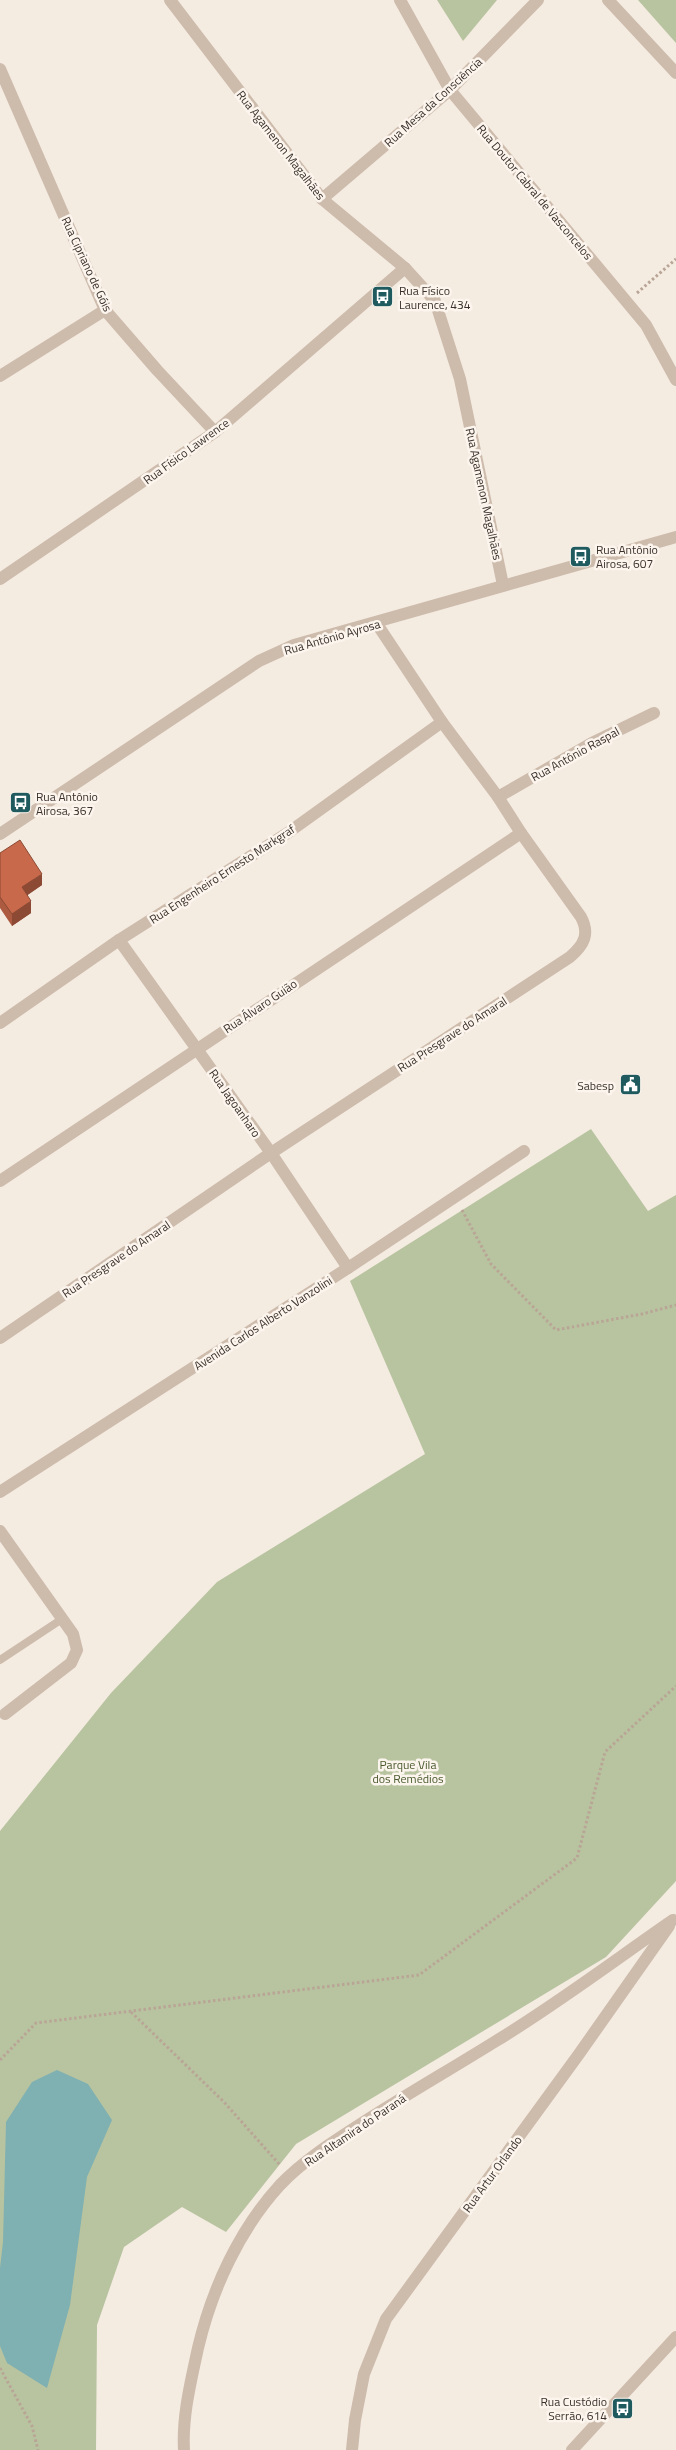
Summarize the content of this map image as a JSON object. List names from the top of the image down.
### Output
{
  "streets": {
    "street": [
      "Rua Mesa da Consciência",
      "Rua Agamenon Magalhães",
      "Rua Doutor Cabral de Vasconcelos",
      "Rua Cipriano de Góis",
      "Rua Físico Lawrence",
      "Rua Antônio Ayrosa",
      "Rua Antônio Raspal",
      "Rua Engenheiro Ernesto Markgraf",
      "Rua Álvaro Guião",
      "Rua Presgrave do Amaral",
      "Rua Jagoanharo",
      "Avenida Carlos Alberto Vanzolini",
      "Rua Altamira do Paraná",
      "Rua Artur Orlando"
    ]
  },
  "crossings": [
    ["Rua Mesa da Consciência", "Rua Agamenon Magalhães"],
    ["Rua Mesa da Consciência", "Rua Doutor Cabral de Vasconcelos"],
    ["Rua Agamenon Magalhães", "Rua Físico Lawrence"],
    ["Rua Agamenon Magalhães", "Rua Antônio Ayrosa"],
    ["Rua Cipriano de Góis", "Rua Físico Lawrence"],
    ["Rua Antônio Ayrosa", "Rua Presgrave do Amaral"],
    ["Rua Antônio Raspal", "Rua Presgrave do Amaral"],
    ["Rua Engenheiro Ernesto Markgraf", "Rua Presgrave do Amaral"],
    ["Rua Engenheiro Ernesto Markgraf", "Rua Jagoanharo"],
    ["Rua Álvaro Guião", "Rua Presgrave do Amaral"],
    ["Rua Álvaro Guião", "Rua Jagoanharo"],
    ["Rua Presgrave do Amaral", "Rua Jagoanharo"],
    ["Rua Jagoanharo", "Avenida Carlos Alberto Vanzolini"],
    ["Rua Altamira do Paraná", "Rua Artur Orlando"]
  ],
  "parks": ["Parque Vila dos Remédios"],
  "places": {
    "bus stop": [
      "Rua Físico Laurence, 434",
      "Rua Antônio Airosa, 607",
      "Rua Antônio Airosa, 367",
      "Rua Custódio Serrão, 614"
    ],
    "public building": ["Sabesp"]
  }
}
